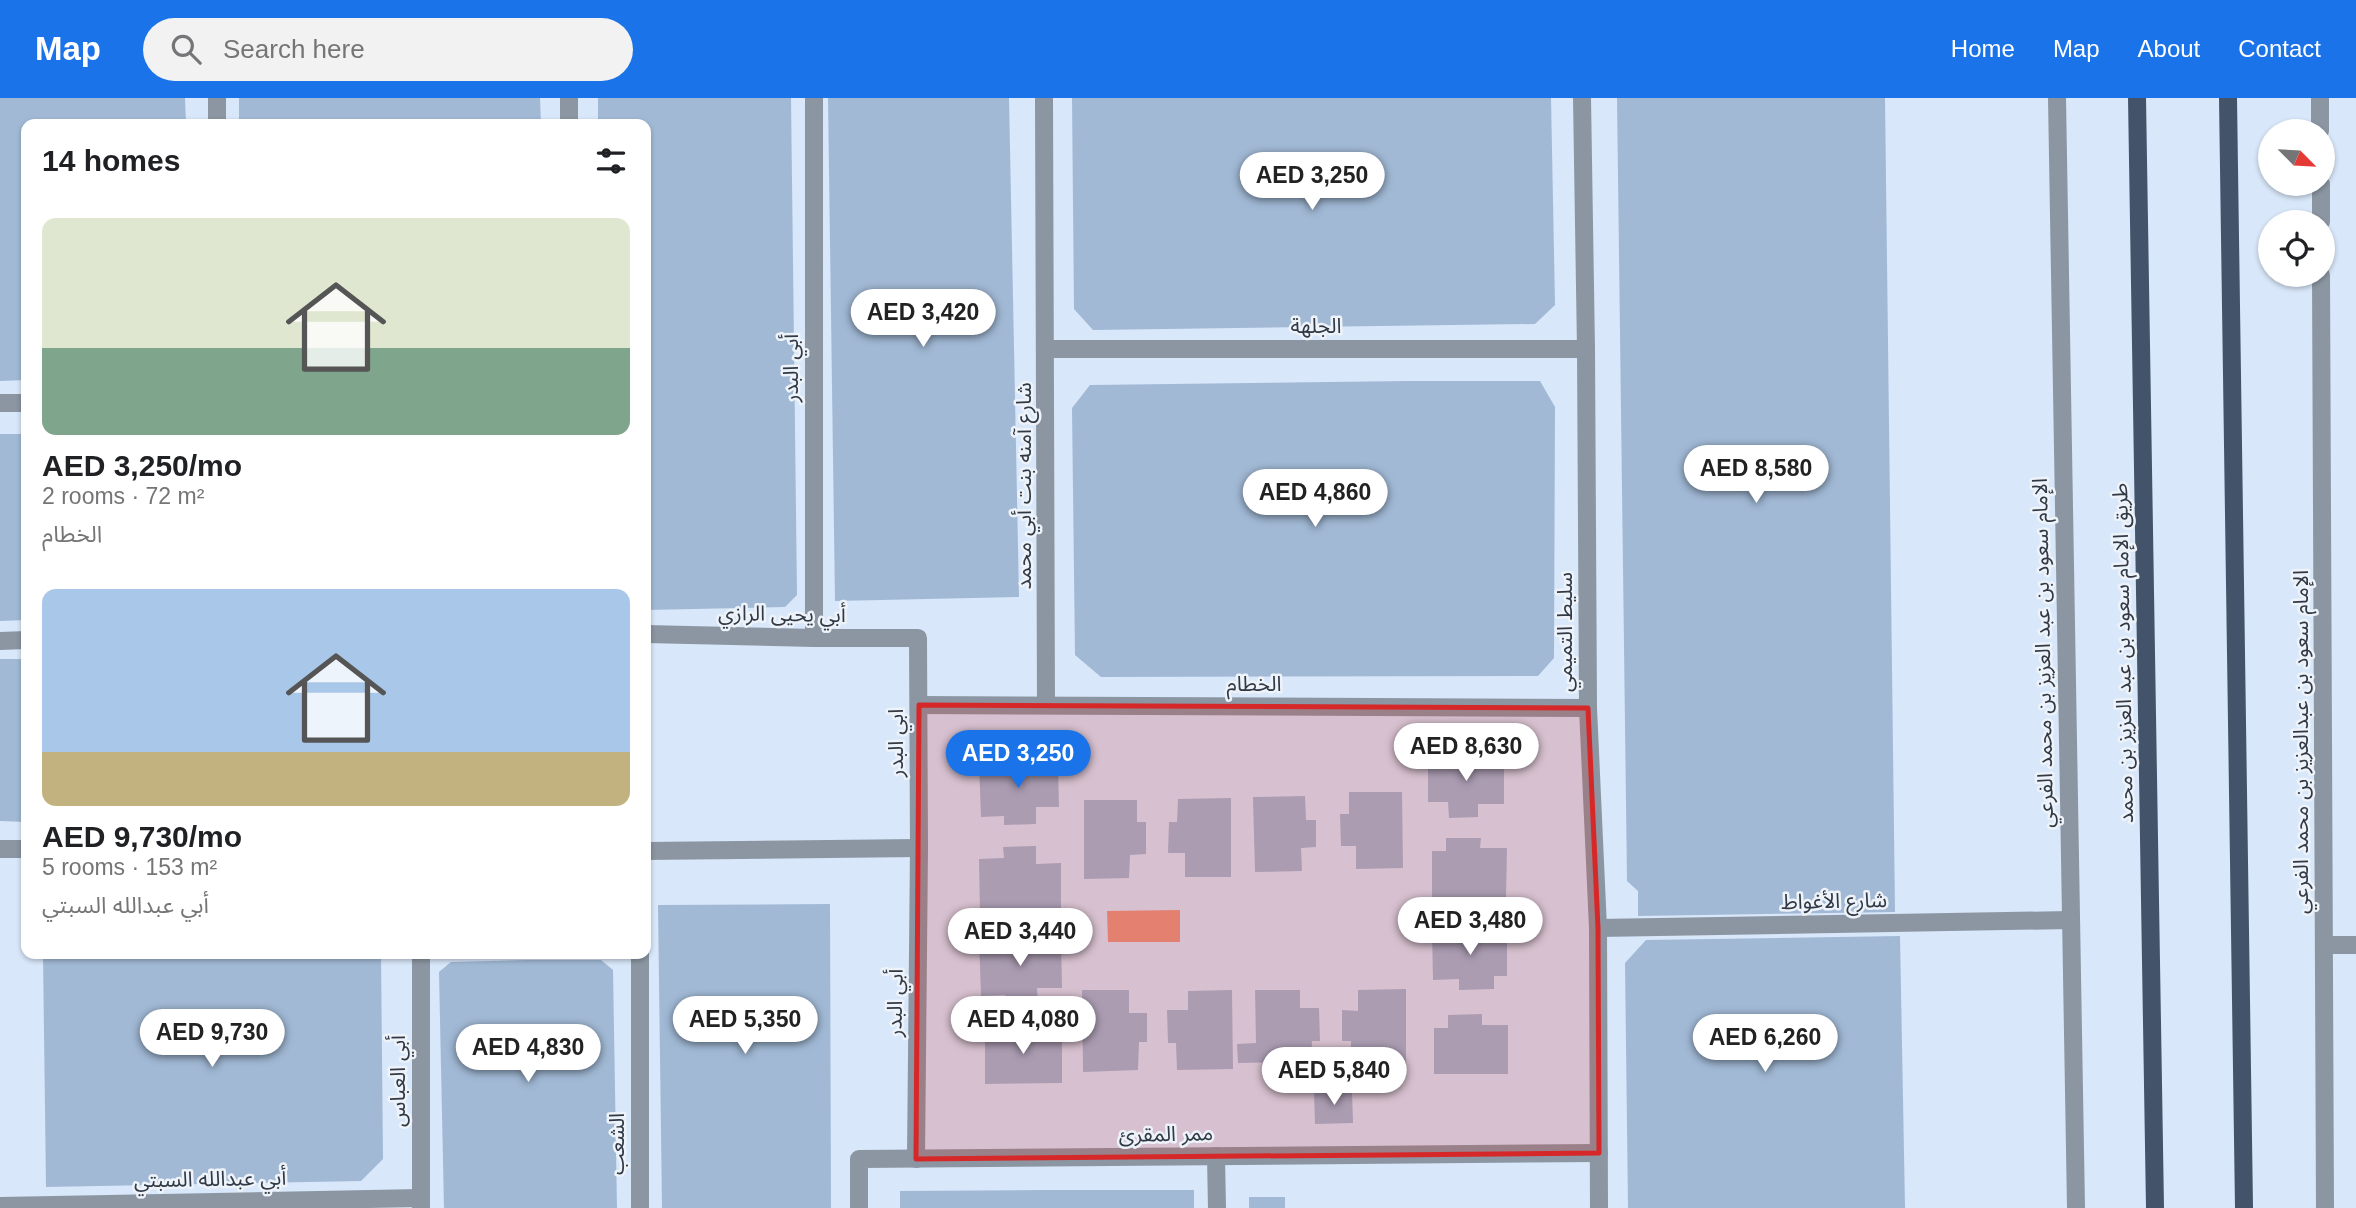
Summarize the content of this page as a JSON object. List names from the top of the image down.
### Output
{
  "streets": {
    "main road": ["طريق الإمام سعود بن عبد العزيز بن محمد"],
    "street": [
      "الجلهة",
      "أبي البدر",
      "شارع آمنه بنت أبي محمد",
      "أبي يحيى الرازي",
      "سليط التميمي",
      "الإمام سعود بن عبد العزيز بن محمد الفرعي",
      "الخطام",
      "الإمام سعود بن عبدالعزيز بن محمد الفرعي",
      "ابي البدر",
      "شارع الأغواط",
      "أبي العباس",
      "ممر المقرئ",
      "الشعب",
      "أبي عبدالله السبتي"
    ]
  },
  "crossings": [
    ["الجلهة", "شارع آمنه بنت أبي محمد"],
    ["الجلهة", "سليط التميمي"],
    ["أبي البدر", "أبي يحيى الرازي"],
    ["أبي البدر", "ابي البدر"],
    ["أبي البدر", "ممر المقرئ"],
    ["شارع آمنه بنت أبي محمد", "الخطام"],
    ["أبي يحيى الرازي", "ابي البدر"],
    ["سليط التميمي", "الخطام"],
    ["سليط التميمي", "شارع الأغواط"],
    ["سليط التميمي", "ممر المقرئ"],
    ["الإمام سعود بن عبد العزيز بن محمد الفرعي", "شارع الأغواط"],
    ["الخطام", "ابي البدر"],
    ["أبي العباس", "أبي عبدالله السبتي"]
  ],
  "north": "bottom right",
  "page": {
    "header": "Map",
    "search": "Search here",
    "nav": [
      "Home",
      "Map",
      "About",
      "Contact"
    ],
    "heading": "14 homes",
    "price": [
      "AED 3,250",
      "AED 3,420",
      "AED 8,580",
      "AED 4,860",
      "AED 8,630",
      "AED 3,250",
      "AED 3,480",
      "AED 3,440",
      "AED 5,350",
      "AED 4,080",
      "AED 9,730",
      "AED 6,260",
      "AED 4,830",
      "AED 5,840"
    ],
    "list": [
      {
        "name": "AED 3,250/mo",
        "note": "2 rooms · 72 m² · الخطام"
      },
      {
        "name": "AED 9,730/mo",
        "note": "5 rooms · 153 m² · أبي عبدالله السبتي"
      }
    ]
  }
}
